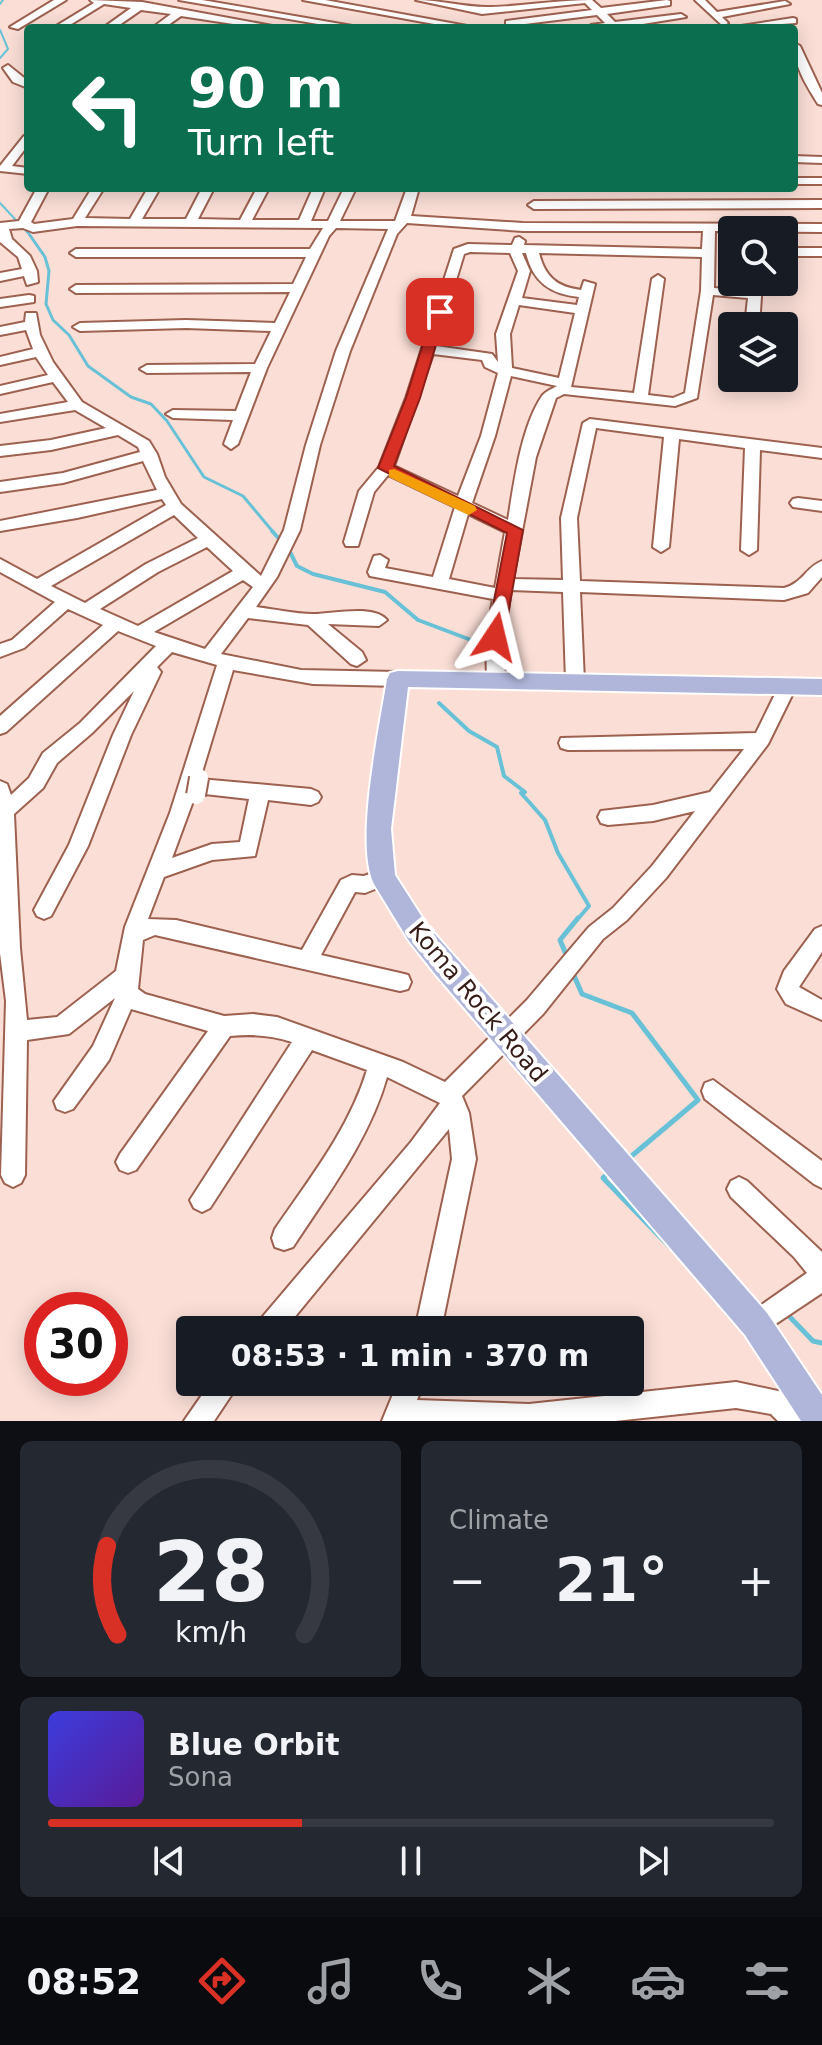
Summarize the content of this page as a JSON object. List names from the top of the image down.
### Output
{
  "streets": {
    "main road": ["Koma Rock Road"]
  },
  "page": {
    "turn": ["90 m", "Turn left"],
    "limit": "30",
    "trip": "08:53 · 1 min · 370 m",
    "tile": "Climate",
    "heat": ["−", "21°", "+"],
    "song": ["Blue Orbit", "Sona"],
    "tabs": "08:52",
    "gauge": ["28", "km/h"]
  }
}
